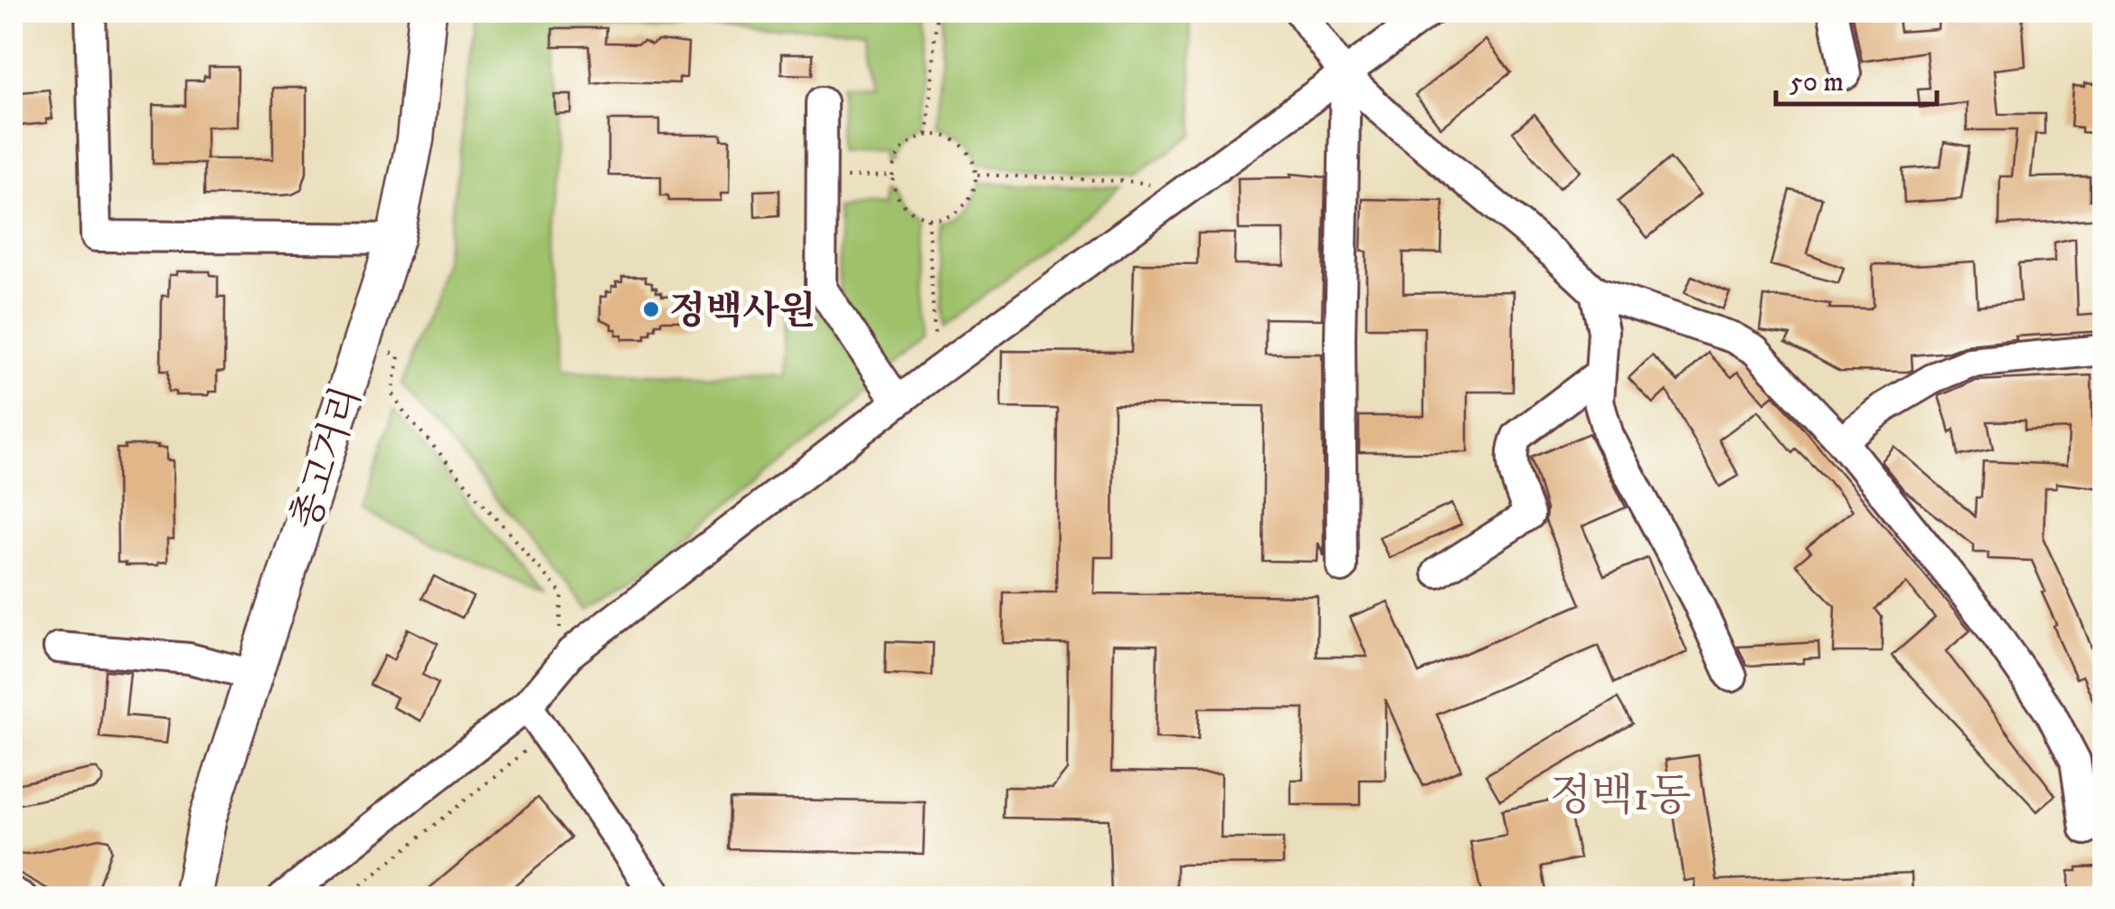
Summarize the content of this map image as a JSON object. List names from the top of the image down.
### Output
{
  "streets": {
    "main road": ["총고거리"]
  },
  "districts": ["정백1동"],
  "places": ["정백사원"],
  "scale_bar": "50 m"
}
